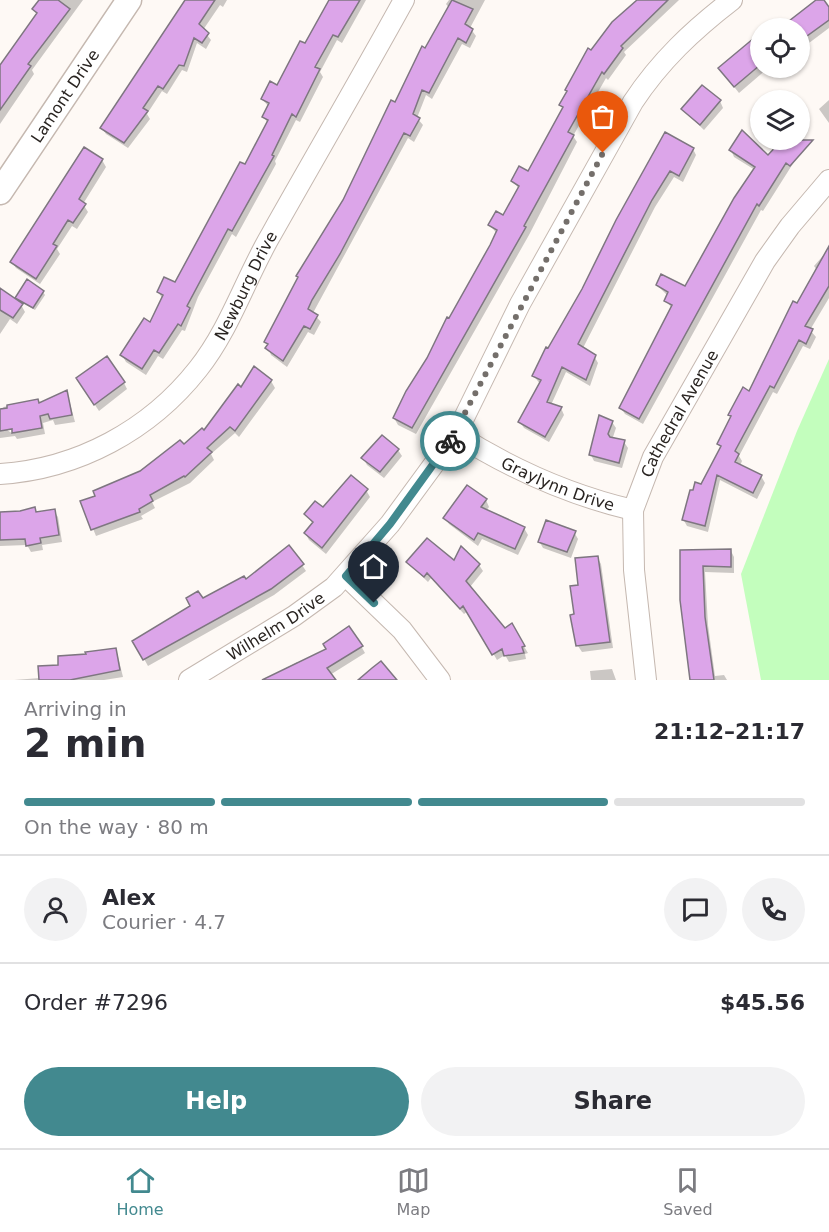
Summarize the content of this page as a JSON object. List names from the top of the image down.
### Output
{
  "streets": {
    "street": [
      "Lamont Drive",
      "Newburg Drive",
      "Cathedral Avenue",
      "Graylynn Drive",
      "Wilhelm Drive"
    ]
  },
  "crossings": [
    ["Cathedral Avenue", "Graylynn Drive"],
    ["Graylynn Drive", "Wilhelm Drive"]
  ],
  "page": {
    "heading": ["2 min", "Arriving in", "21:12–21:17"],
    "panel": [
      "Alex",
      "Courier · 4.7",
      "Order #7296",
      "$45.56"
    ],
    "bar": "On the way · 80 m",
    "buttons": ["Help", "Share"],
    "tabs": ["Home", "Map", "Saved"]
  }
}
